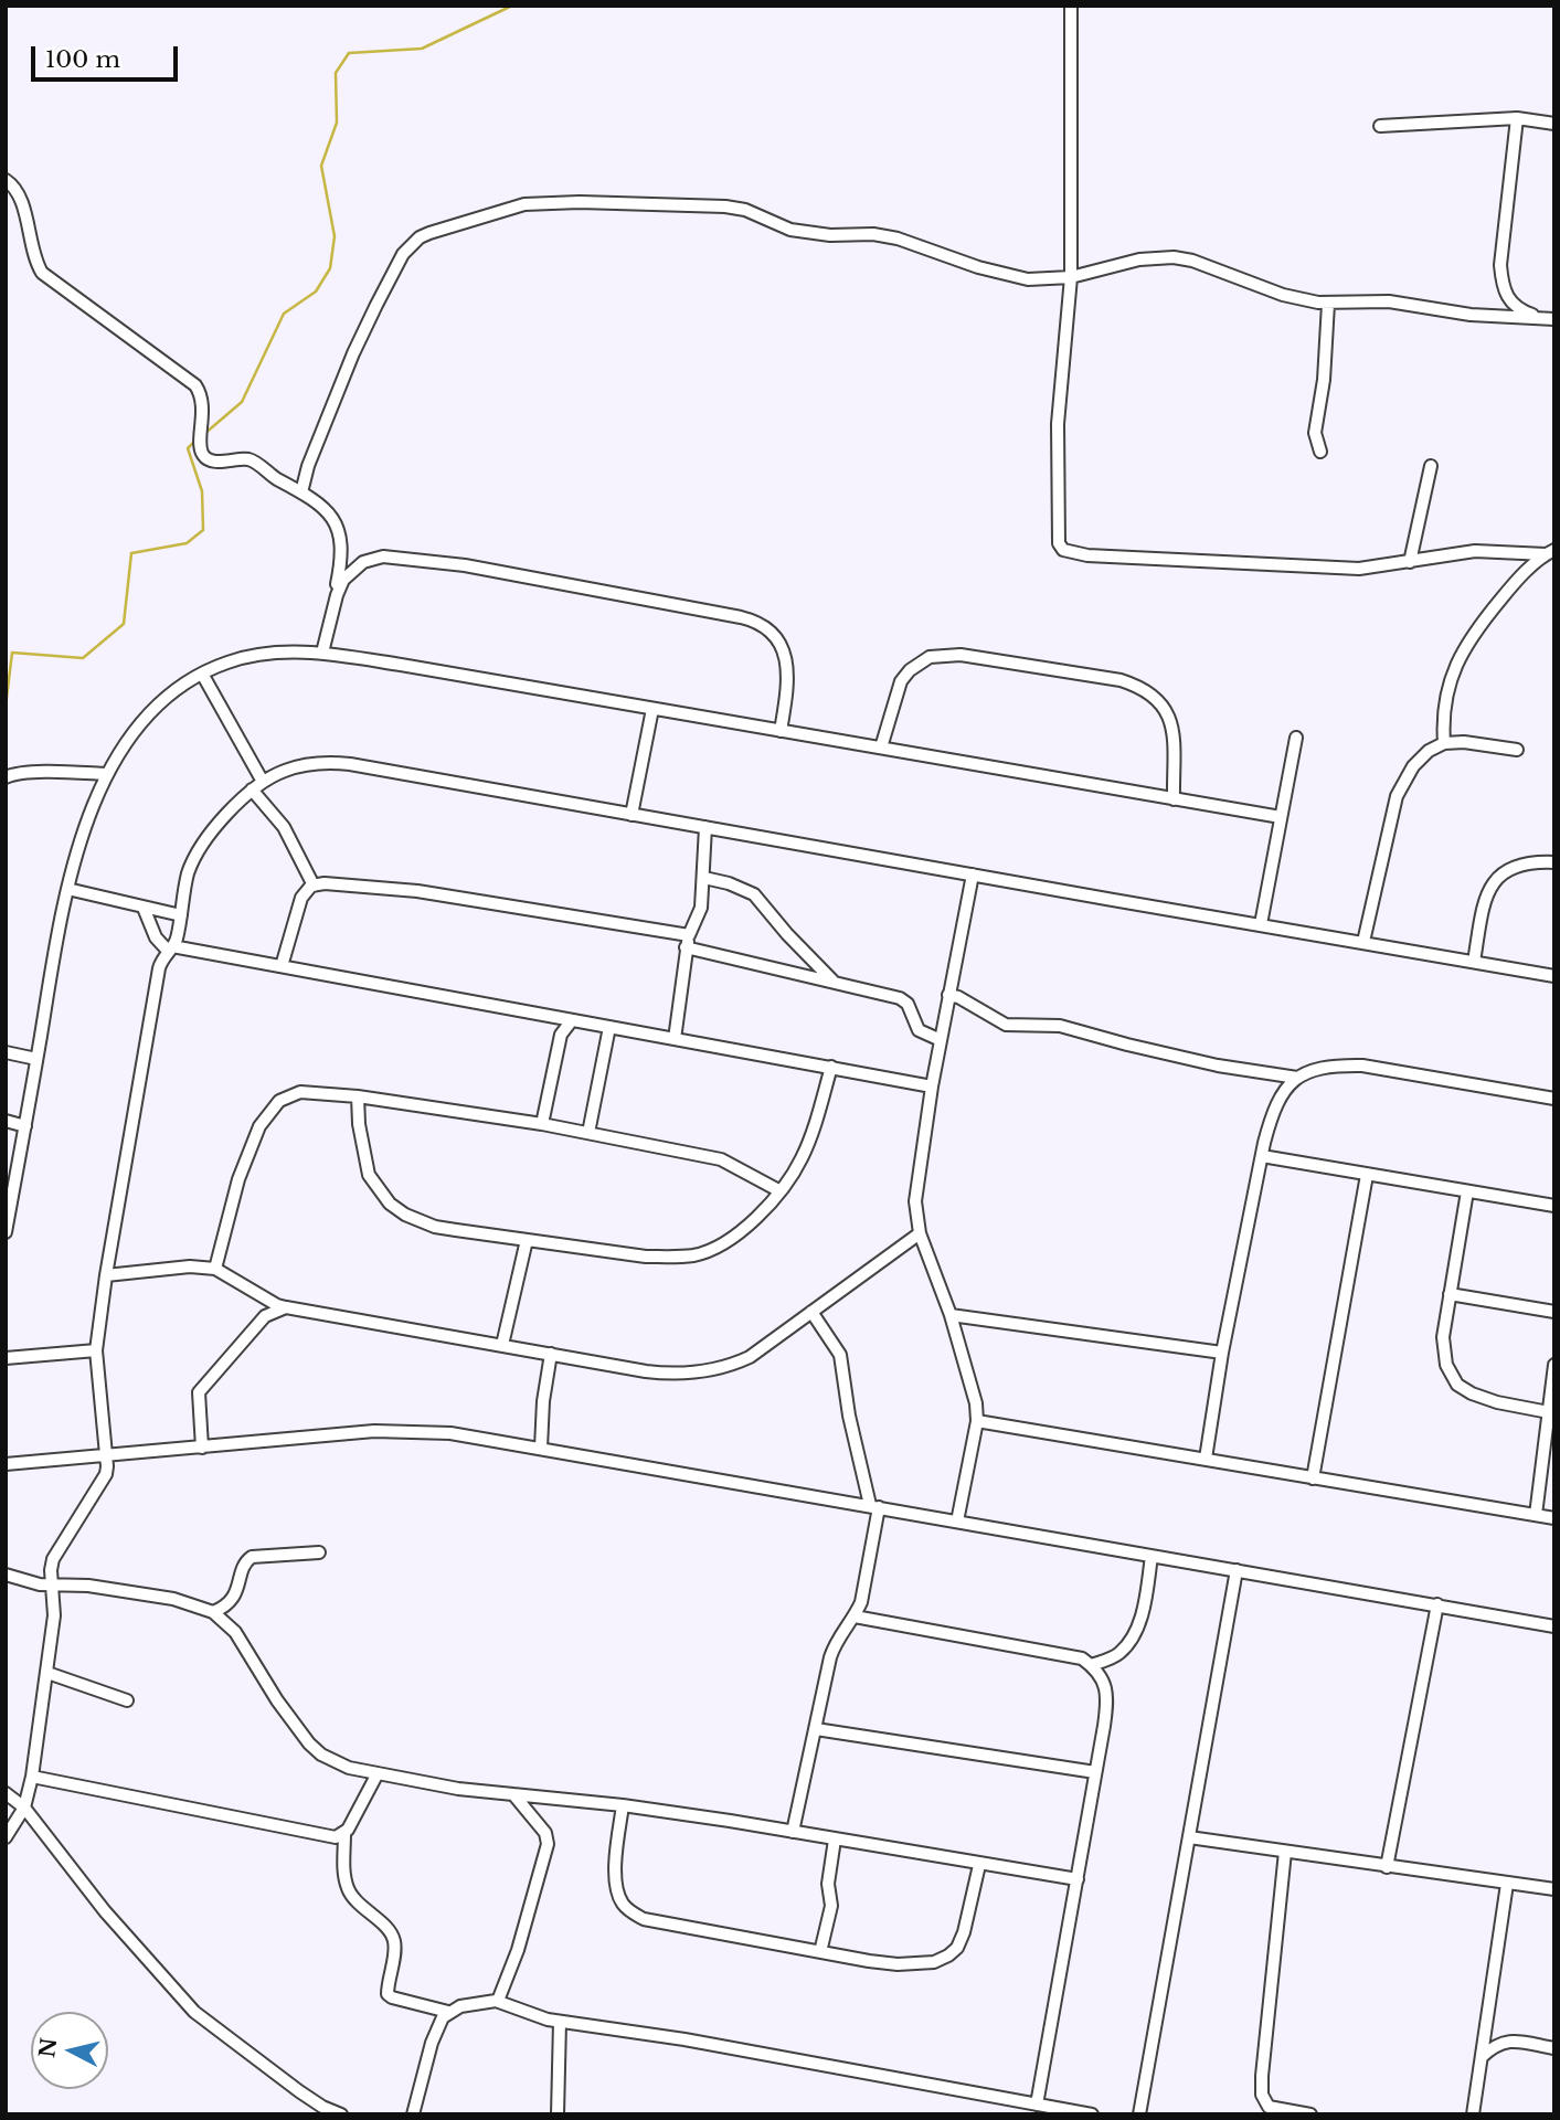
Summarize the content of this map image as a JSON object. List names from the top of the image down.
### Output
{
  "scale_bar": "100 m",
  "north": "left"
}
